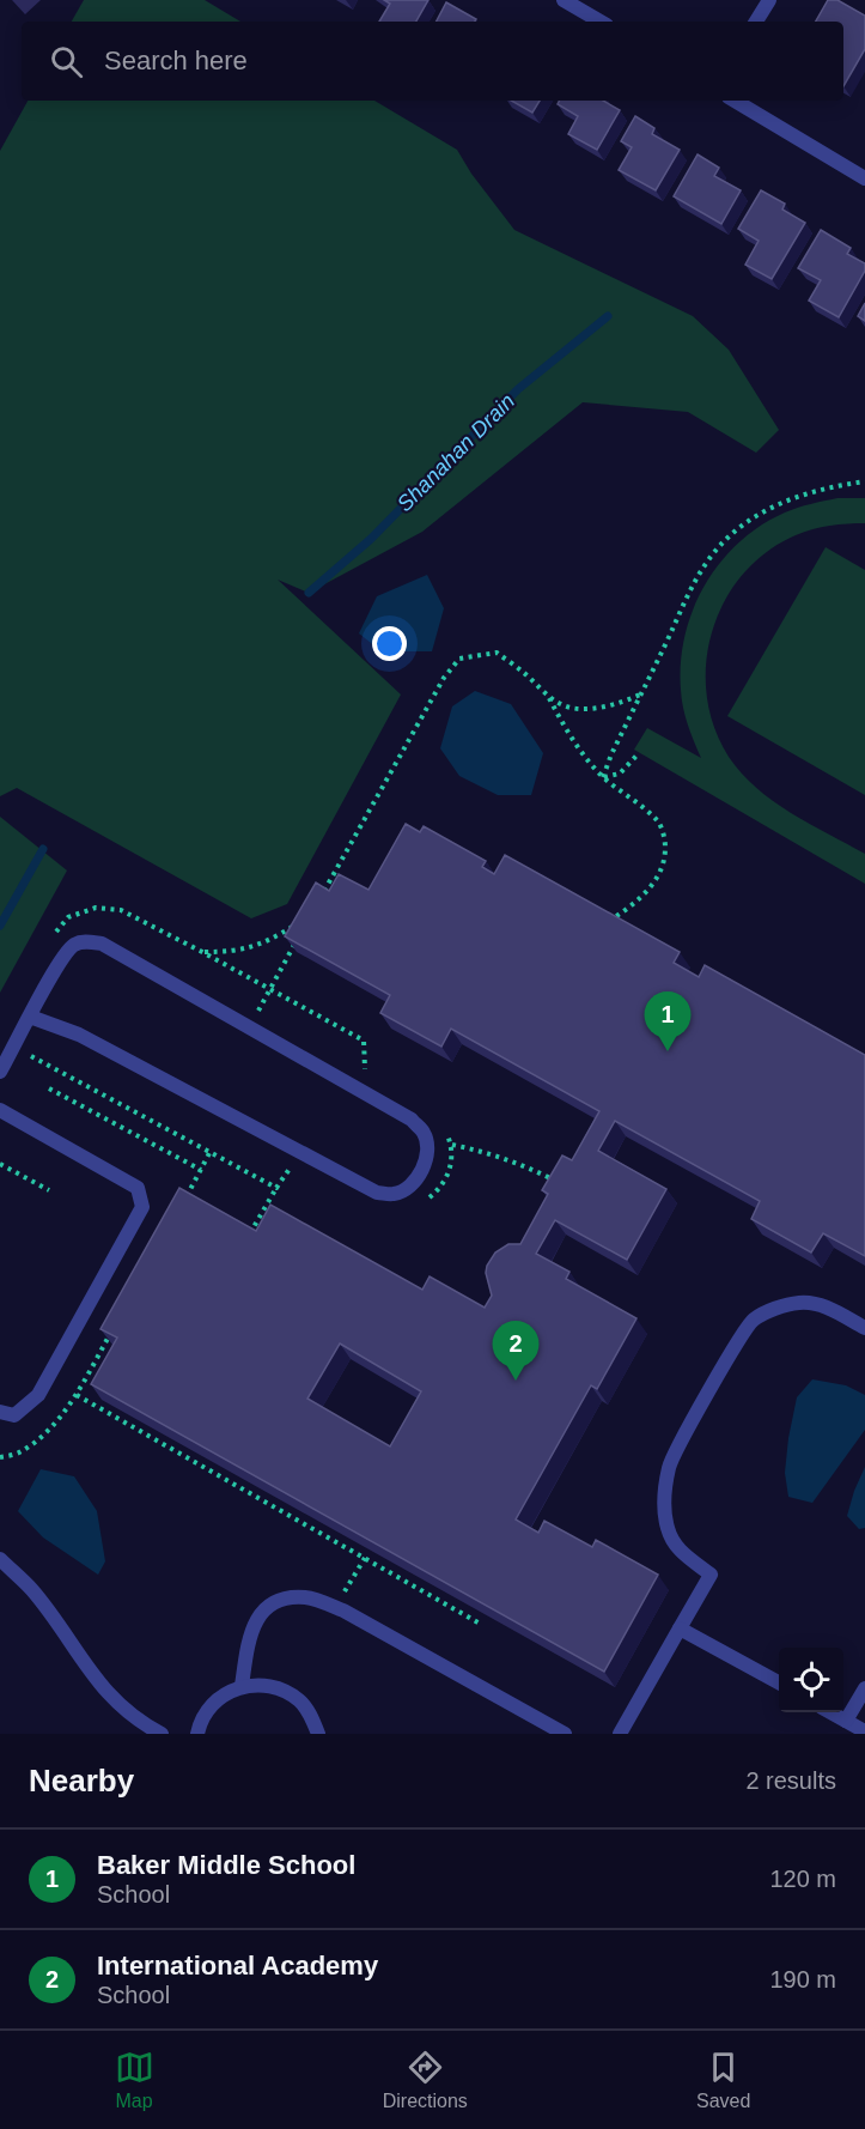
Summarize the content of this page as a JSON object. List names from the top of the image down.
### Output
{
  "water": ["Shanahan Drain"],
  "page": {
    "search": "Search here",
    "pins": ["1", "2"],
    "heading": ["Nearby", "2 results"],
    "list": [
      {
        "mark": "1",
        "name": "Baker Middle School",
        "note": "School",
        "value": "120 m"
      },
      {
        "mark": "2",
        "name": "International Academy",
        "note": "School",
        "value": "190 m"
      }
    ],
    "nav": ["Map", "Directions", "Saved"]
  }
}
